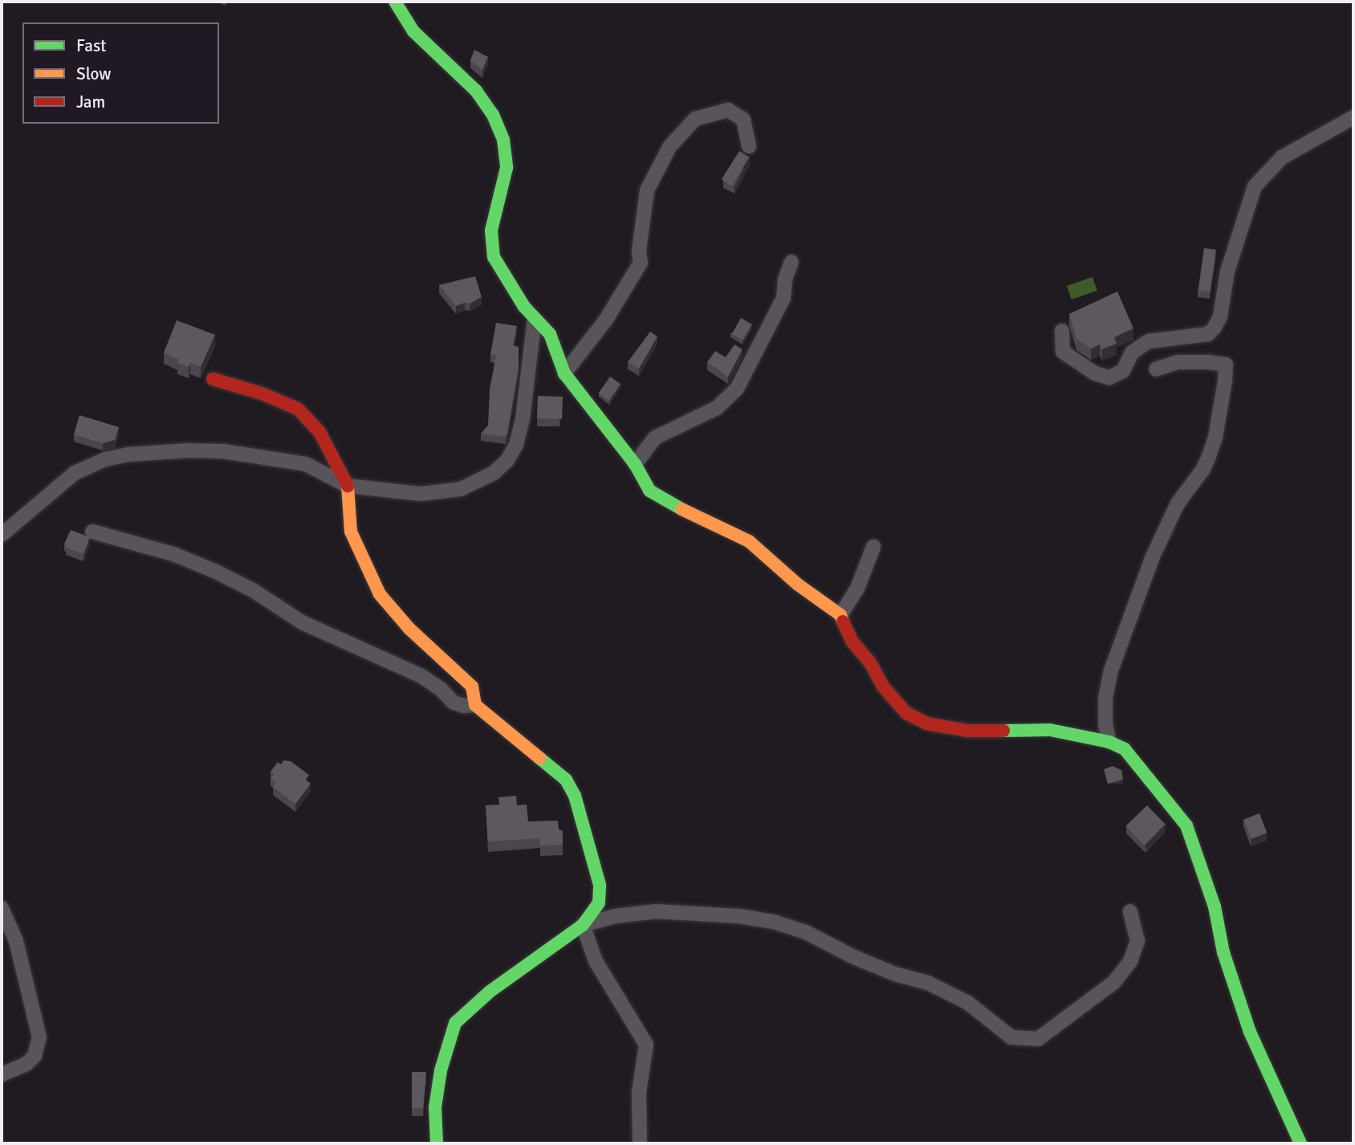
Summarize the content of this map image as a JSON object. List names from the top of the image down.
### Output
{
  "legend": ["Fast", "Slow", "Jam"]
}
